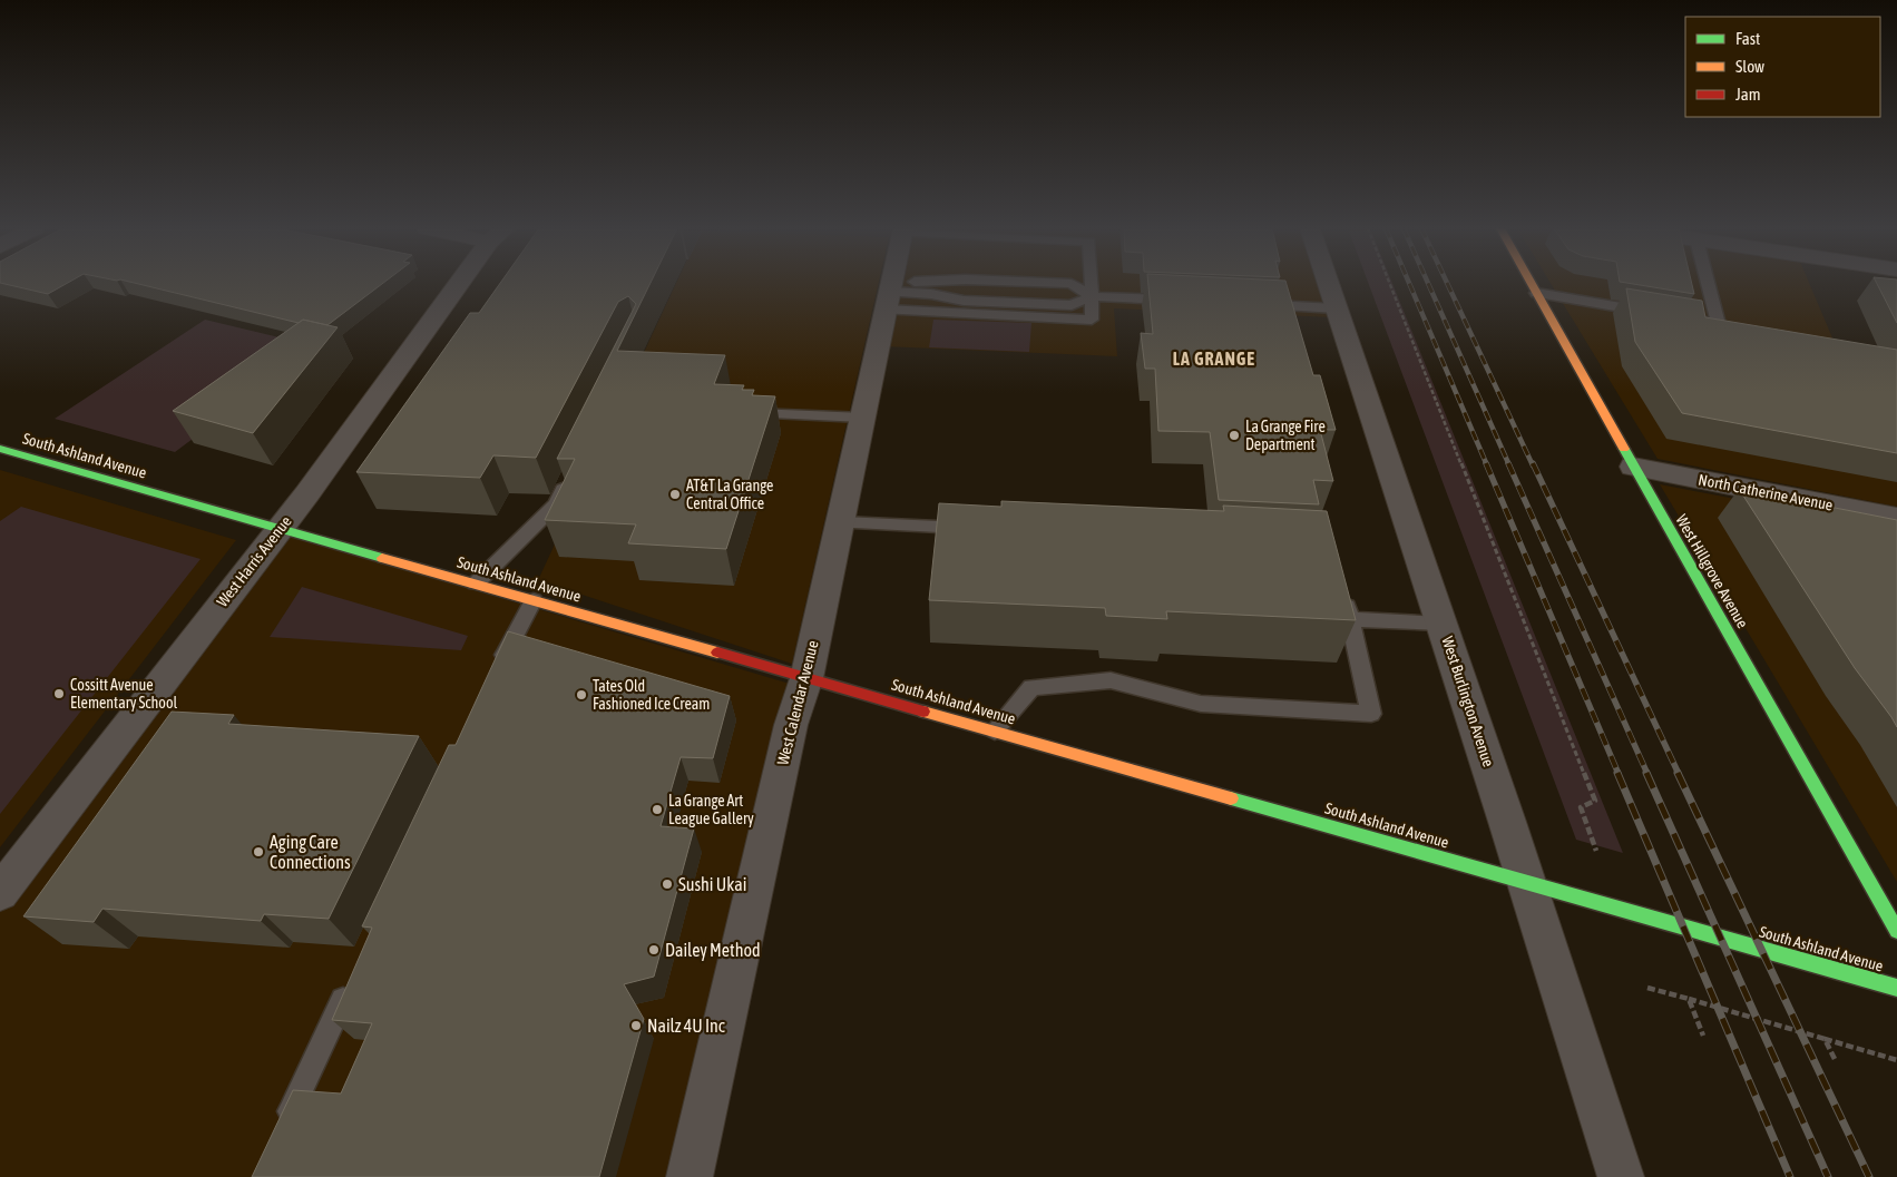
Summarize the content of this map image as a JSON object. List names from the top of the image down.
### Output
{
  "streets": {
    "street": [
      "South Ashland Avenue",
      "North Catherine Avenue",
      "West Harris Avenue",
      "West Hillgrove Avenue",
      "West Burlington Avenue",
      "West Calendar Avenue"
    ]
  },
  "crossings": [
    ["South Ashland Avenue", "West Harris Avenue"],
    ["South Ashland Avenue", "West Burlington Avenue"],
    ["South Ashland Avenue", "West Calendar Avenue"],
    ["North Catherine Avenue", "West Hillgrove Avenue"]
  ],
  "districts": ["LA GRANGE"],
  "places": [
    "La Grange Fire Department",
    "AT&T La Grange Central Office",
    "Cossitt Avenue Elementary School",
    "Tates Old Fashioned Ice Cream",
    "La Grange Art League Gallery",
    "Aging Care Connections",
    "Sushi Ukai",
    "Dailey Method",
    "Nailz 4U Inc"
  ],
  "legend": ["Fast", "Slow", "Jam"]
}
